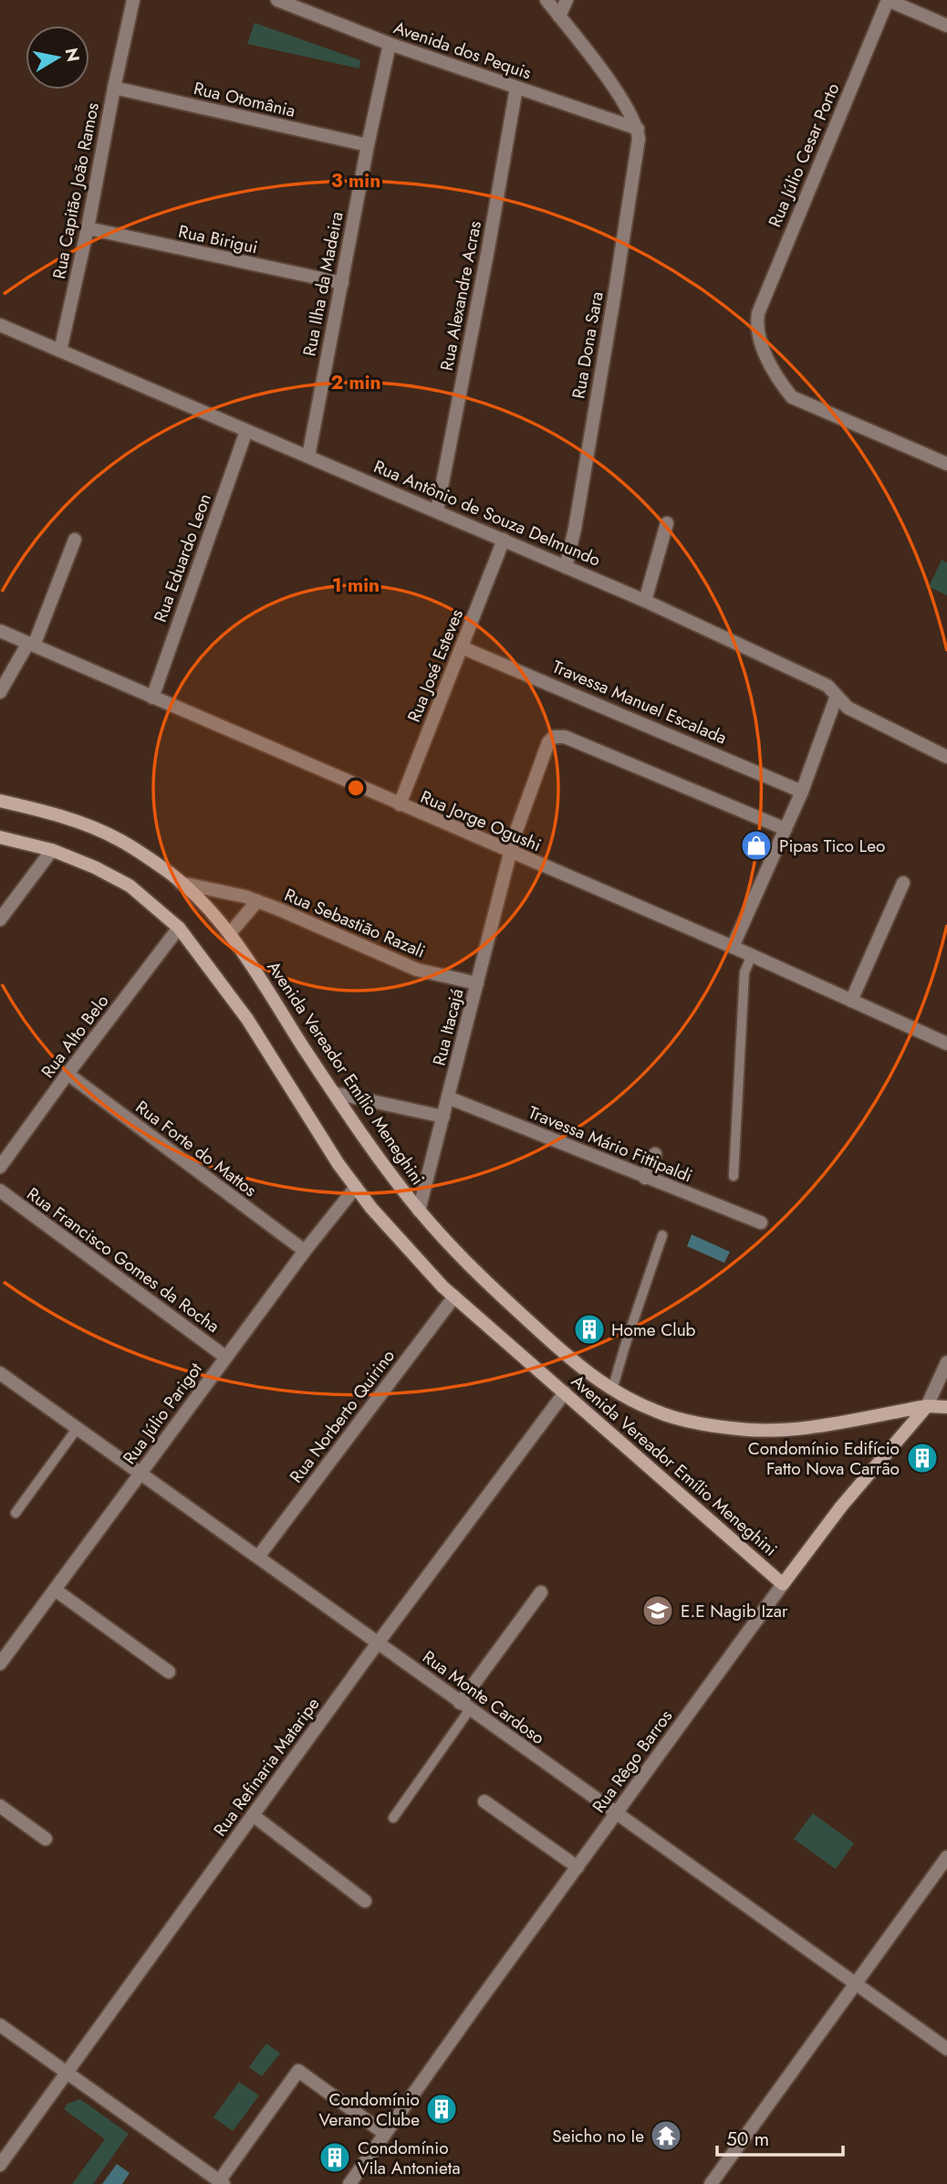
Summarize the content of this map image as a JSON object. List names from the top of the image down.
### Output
{
  "streets": {
    "main road": ["Avenida Vereador Emílio Meneghini", "Rua Rêgo Barros"],
    "street": [
      "Avenida dos Pequis",
      "Rua Otomânia",
      "Rua Júlio Cesar Porto",
      "Rua Capitão João Ramos",
      "Rua Birigui",
      "Rua Ilha da Madeira",
      "Rua Alexandre Acras",
      "Rua Dona Sara",
      "Rua Antônio de Souza Delmundo",
      "Rua Eduardo Leon",
      "Rua José Esteves",
      "Travessa Manuel Escalada",
      "Rua Jorge Ogushi",
      "Rua Sebastião Razali",
      "Rua Itacajá",
      "Rua Alto Belo",
      "Travessa Mário Fittipaldi",
      "Rua Forte do Mattos",
      "Rua Francisco Gomes da Rocha",
      "Rua Júlio Parigot",
      "Rua Norberto Quirino",
      "Rua Monte Cardoso",
      "Rua Refinaria Mataripe"
    ]
  },
  "crossings": [
    ["Avenida dos Pequis", "Rua Ilha da Madeira"],
    ["Avenida dos Pequis", "Rua Alexandre Acras"],
    ["Avenida dos Pequis", "Rua Dona Sara"],
    ["Rua Otomânia", "Rua Capitão João Ramos"],
    ["Rua Otomânia", "Rua Ilha da Madeira"],
    ["Rua Capitão João Ramos", "Rua Birigui"],
    ["Rua Capitão João Ramos", "Rua Antônio de Souza Delmundo"],
    ["Rua Birigui", "Rua Ilha da Madeira"],
    ["Rua Ilha da Madeira", "Rua Antônio de Souza Delmundo"],
    ["Rua Alexandre Acras", "Rua Antônio de Souza Delmundo"],
    ["Rua Dona Sara", "Rua Antônio de Souza Delmundo"],
    ["Rua Antônio de Souza Delmundo", "Rua Eduardo Leon"],
    ["Rua Antônio de Souza Delmundo", "Rua José Esteves"],
    ["Rua Eduardo Leon", "Rua Jorge Ogushi"],
    ["Rua José Esteves", "Travessa Manuel Escalada"],
    ["Rua José Esteves", "Rua Jorge Ogushi"],
    ["Rua Jorge Ogushi", "Rua Itacajá"],
    ["Rua Sebastião Razali", "Rua Itacajá"],
    ["Rua Sebastião Razali", "Avenida Vereador Emílio Meneghini"],
    ["Rua Itacajá", "Avenida Vereador Emílio Meneghini"],
    ["Rua Itacajá", "Travessa Mário Fittipaldi"],
    ["Rua Alto Belo", "Avenida Vereador Emílio Meneghini"],
    ["Rua Alto Belo", "Rua Forte do Mattos"],
    ["Avenida Vereador Emílio Meneghini", "Rua Júlio Parigot"],
    ["Avenida Vereador Emílio Meneghini", "Rua Norberto Quirino"],
    ["Avenida Vereador Emílio Meneghini", "Rua Rêgo Barros"],
    ["Avenida Vereador Emílio Meneghini", "Rua Refinaria Mataripe"],
    ["Rua Forte do Mattos", "Rua Júlio Parigot"],
    ["Rua Francisco Gomes da Rocha", "Rua Júlio Parigot"],
    ["Rua Júlio Parigot", "Rua Monte Cardoso"],
    ["Rua Norberto Quirino", "Rua Monte Cardoso"],
    ["Rua Monte Cardoso", "Rua Rêgo Barros"],
    ["Rua Monte Cardoso", "Rua Refinaria Mataripe"]
  ],
  "places": {
    "shop": ["Pipas Tico Leo"],
    "building": [
      "Home Club",
      "Condomínio Edifício Fatto Nova Carrão",
      "Condomínio Verano Clube",
      "Condomínio Vila Antonieta"
    ],
    "school or university": ["E.E Nagib Izar"],
    "temple": ["Seicho no Ie"]
  },
  "scale_bar": "50 m",
  "north": "right",
  "rings": ["3 min", "2 min", "1 min"]
}
